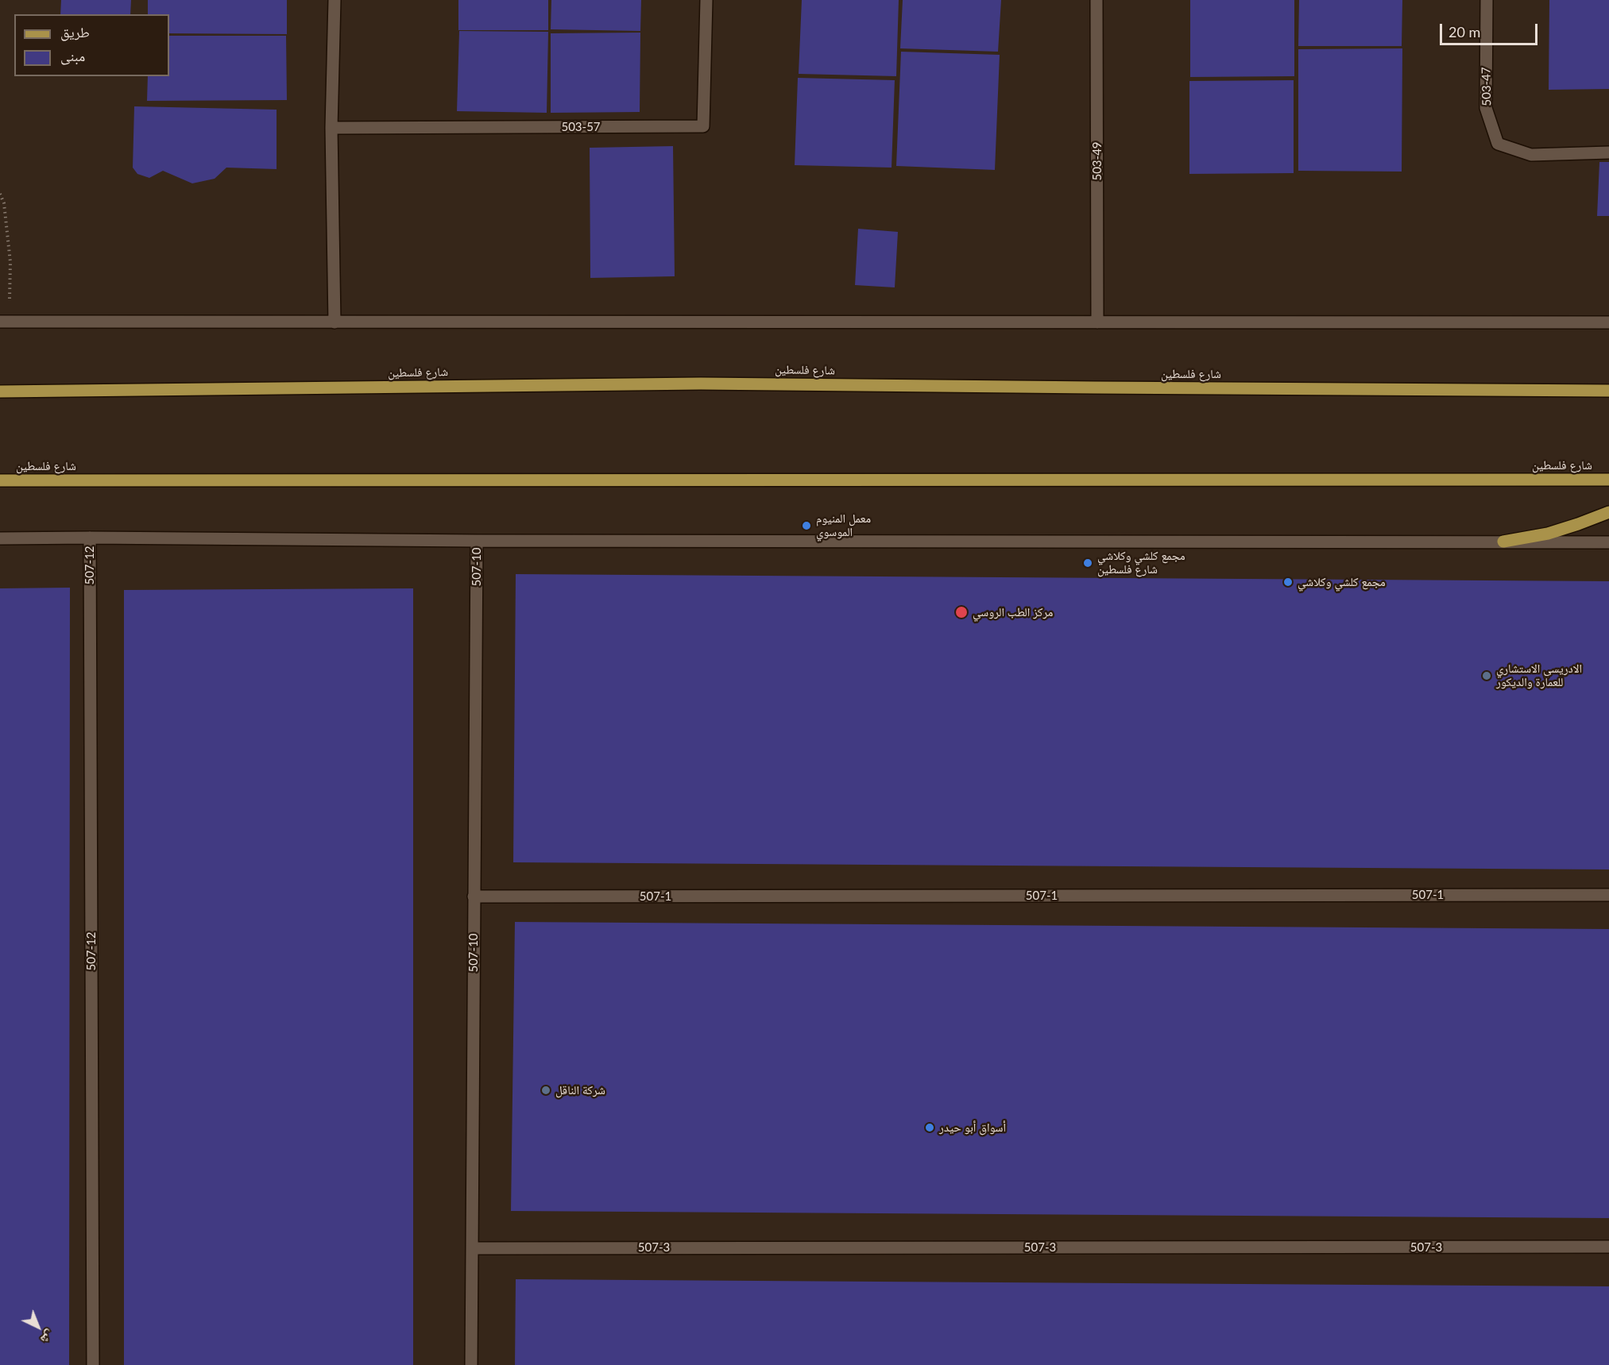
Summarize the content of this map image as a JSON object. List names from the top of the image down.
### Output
{
  "streets": {
    "main road": ["شارع فلسطين"],
    "street": [
      "503-47",
      "503-57",
      "503-49",
      "507-12",
      "507-10",
      "507-1",
      "507-3"
    ]
  },
  "crossings": [
    ["507-10", "507-1"],
    ["507-10", "507-3"]
  ],
  "places": [
    "معمل المنيوم الموسوي",
    "مجمع كلشي وكلاشي شارع فلسطين",
    "مجمع كلشي وكلاشي",
    "مركز الطب الروسي",
    "الادريسي الاستشاري للعمارة والديكور",
    "شركة الناقل",
    "أسواق أبو حيدر"
  ],
  "legend": ["طريق", "مبنى"],
  "scale_bar": "20 m",
  "north": "bottom right"
}
